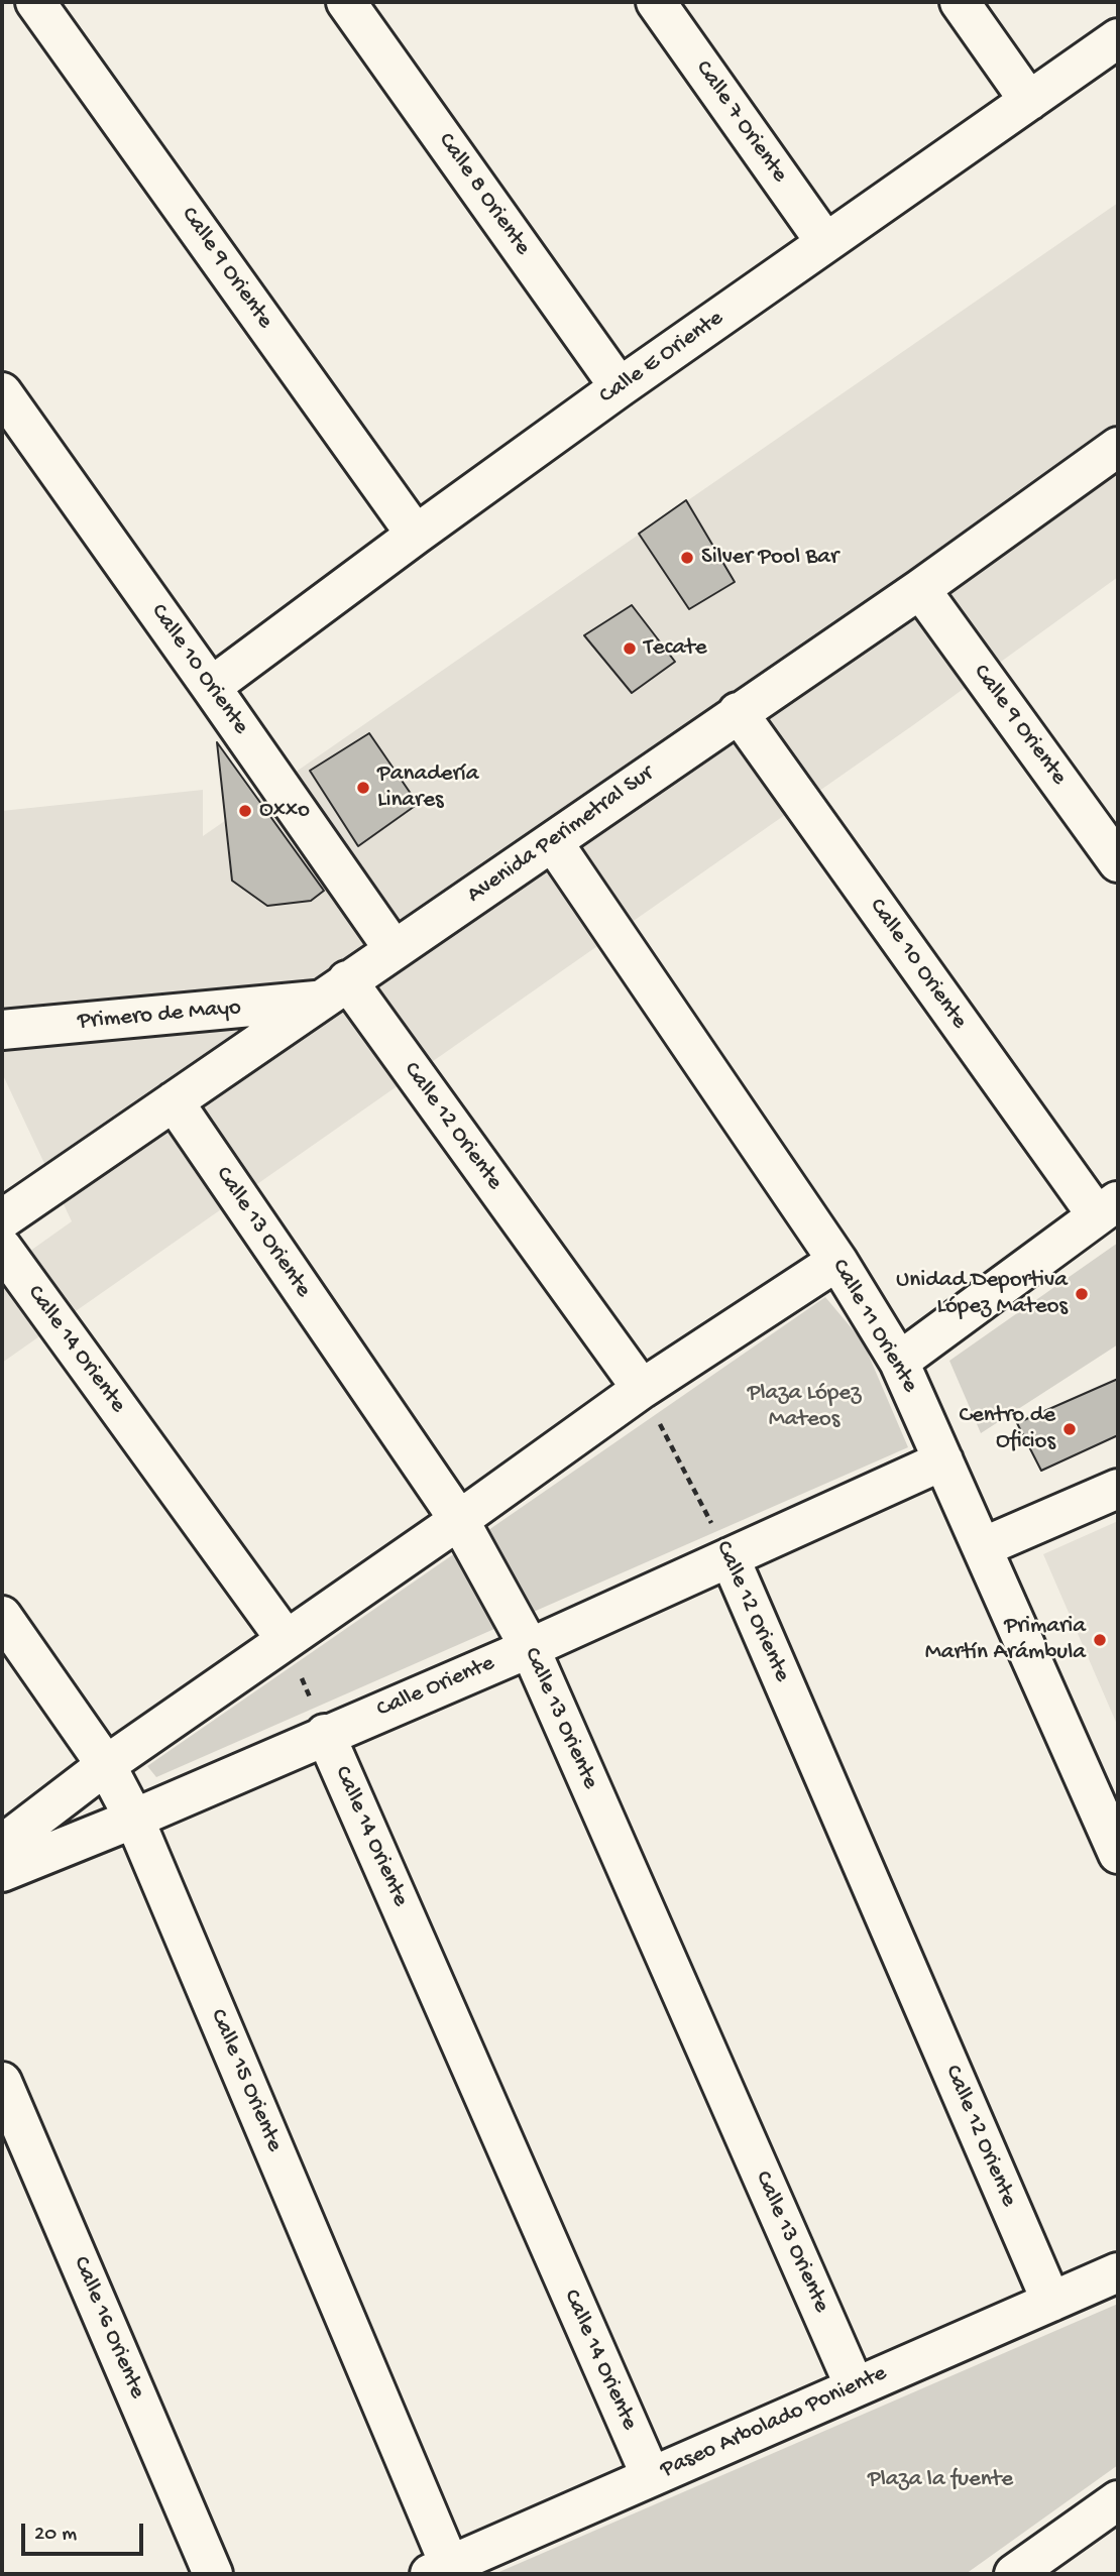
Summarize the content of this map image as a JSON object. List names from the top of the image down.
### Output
{
  "streets": {
    "street": [
      "Calle 7 Oriente",
      "Calle 8 Oriente",
      "Calle 9 Oriente",
      "Calle E Oriente",
      "Calle 10 Oriente",
      "Avenida Perimetral Sur",
      "Primero de Mayo",
      "Calle 12 Oriente",
      "Calle 13 Oriente",
      "Calle 11 Oriente",
      "Calle 14 Oriente",
      "Calle Oriente",
      "Calle 15 Oriente",
      "Calle 16 Oriente",
      "Paseo Arbolado Poniente"
    ]
  },
  "crossings": [
    ["Calle 7 Oriente", "Calle E Oriente"],
    ["Calle 8 Oriente", "Calle E Oriente"],
    ["Calle 9 Oriente", "Calle E Oriente"],
    ["Calle 9 Oriente", "Avenida Perimetral Sur"],
    ["Calle E Oriente", "Calle 10 Oriente"],
    ["Calle 10 Oriente", "Avenida Perimetral Sur"],
    ["Avenida Perimetral Sur", "Primero de Mayo"],
    ["Avenida Perimetral Sur", "Calle 12 Oriente"],
    ["Avenida Perimetral Sur", "Calle 13 Oriente"],
    ["Avenida Perimetral Sur", "Calle 11 Oriente"],
    ["Primero de Mayo", "Calle 12 Oriente"],
    ["Calle 12 Oriente", "Calle Oriente"],
    ["Calle 12 Oriente", "Paseo Arbolado Poniente"],
    ["Calle 13 Oriente", "Calle Oriente"],
    ["Calle 13 Oriente", "Paseo Arbolado Poniente"],
    ["Calle 11 Oriente", "Calle Oriente"],
    ["Calle 14 Oriente", "Calle Oriente"],
    ["Calle 14 Oriente", "Paseo Arbolado Poniente"],
    ["Calle Oriente", "Calle 15 Oriente"],
    ["Calle 15 Oriente", "Paseo Arbolado Poniente"]
  ],
  "parks": ["Plaza López Mateos", "Plaza la fuente"],
  "places": [
    "Silver Pool Bar",
    "Tecate",
    "Panadería Linares",
    "Oxxo",
    "Unidad Deportiva López Mateos",
    "Centro de Oficios",
    "Primaria Martín Arámbula"
  ],
  "scale_bar": "20 m"
}
